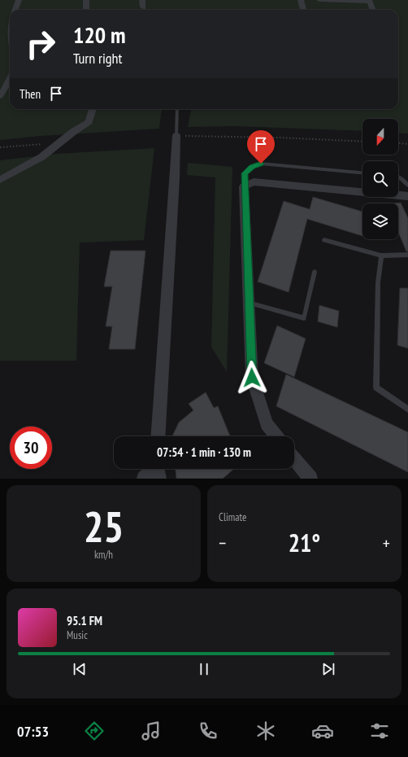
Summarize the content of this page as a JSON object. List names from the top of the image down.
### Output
{
  "north": "bottom",
  "page": {
    "turn": ["120 m", "Turn right"],
    "then": "Then",
    "limit": "30",
    "trip": "07:54 · 1 min · 130 m",
    "tile": [
      ["25", "km/h"],
      "Climate"
    ],
    "heat": ["−", "21°", "+"],
    "song": ["95.1 FM", "Music"],
    "tabs": "07:53"
  }
}
